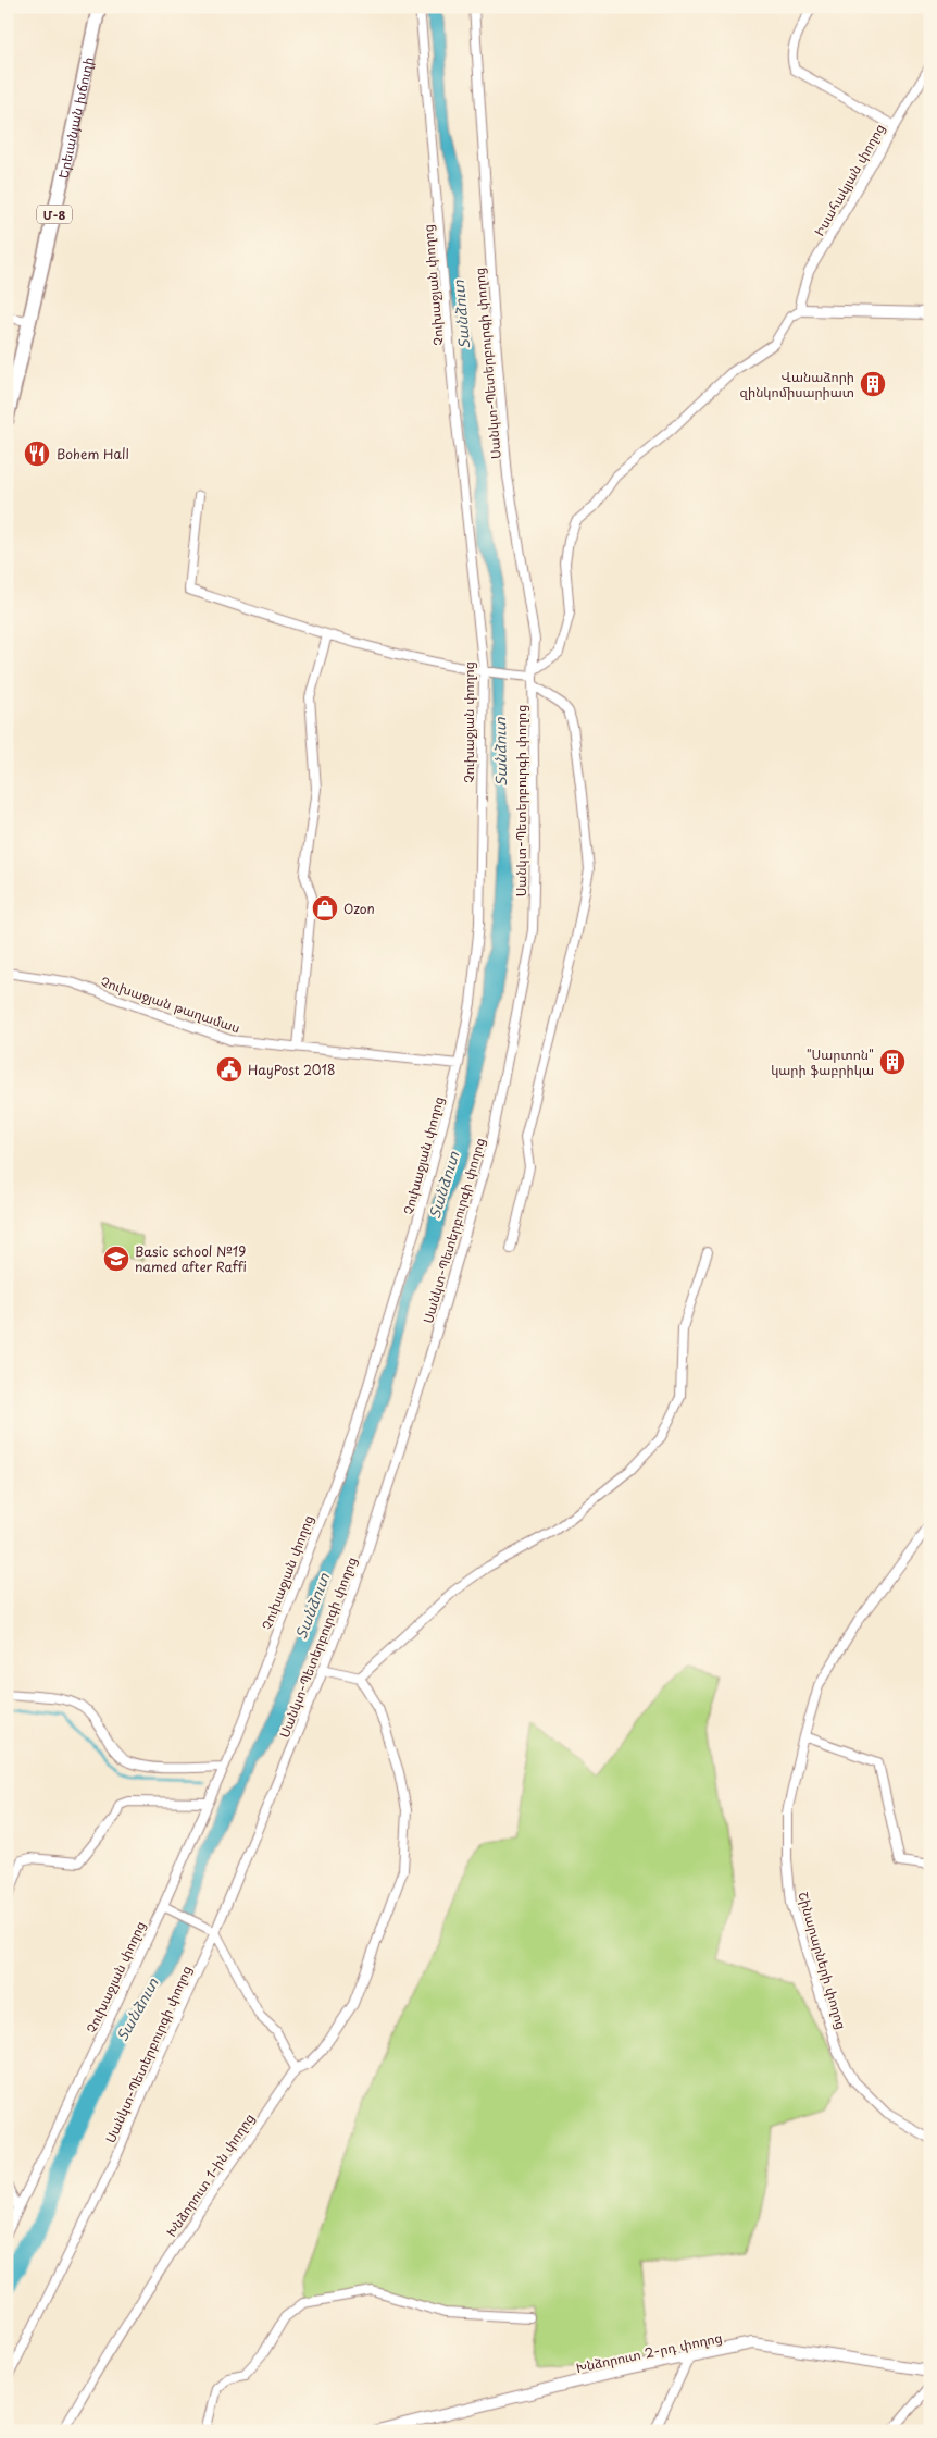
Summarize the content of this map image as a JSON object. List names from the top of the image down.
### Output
{
  "streets": {
    "highway": ["Երեւանյան խճուղի", "Մ-8"],
    "street": [
      "Իսահակյան փողոց",
      "Չուխաջյան փողոց",
      "Սանկտ-Պետերբուրգի փողոց",
      "Չուխաջյան թաղամաս",
      "Շինարարների փողոց",
      "Խնձորուտ 1-ին փողոց",
      "Խնձորուտ 2-րդ փողոց"
    ]
  },
  "crossings": [
    ["Չուխաջյան փողոց", "Չուխաջյան թաղամաս"]
  ],
  "water": ["Տանձուտ"],
  "places": {
    "building": ["Վանաձորի զինկոմիսարիատ", "\"Սարտոն\" կարի ֆաբրիկա"],
    "restaurant": ["Bohem Hall"],
    "shop": ["Ozon"],
    "public building": ["HayPost 2018"],
    "school or university": ["Basic school №19 named after Raffi"]
  }
}
